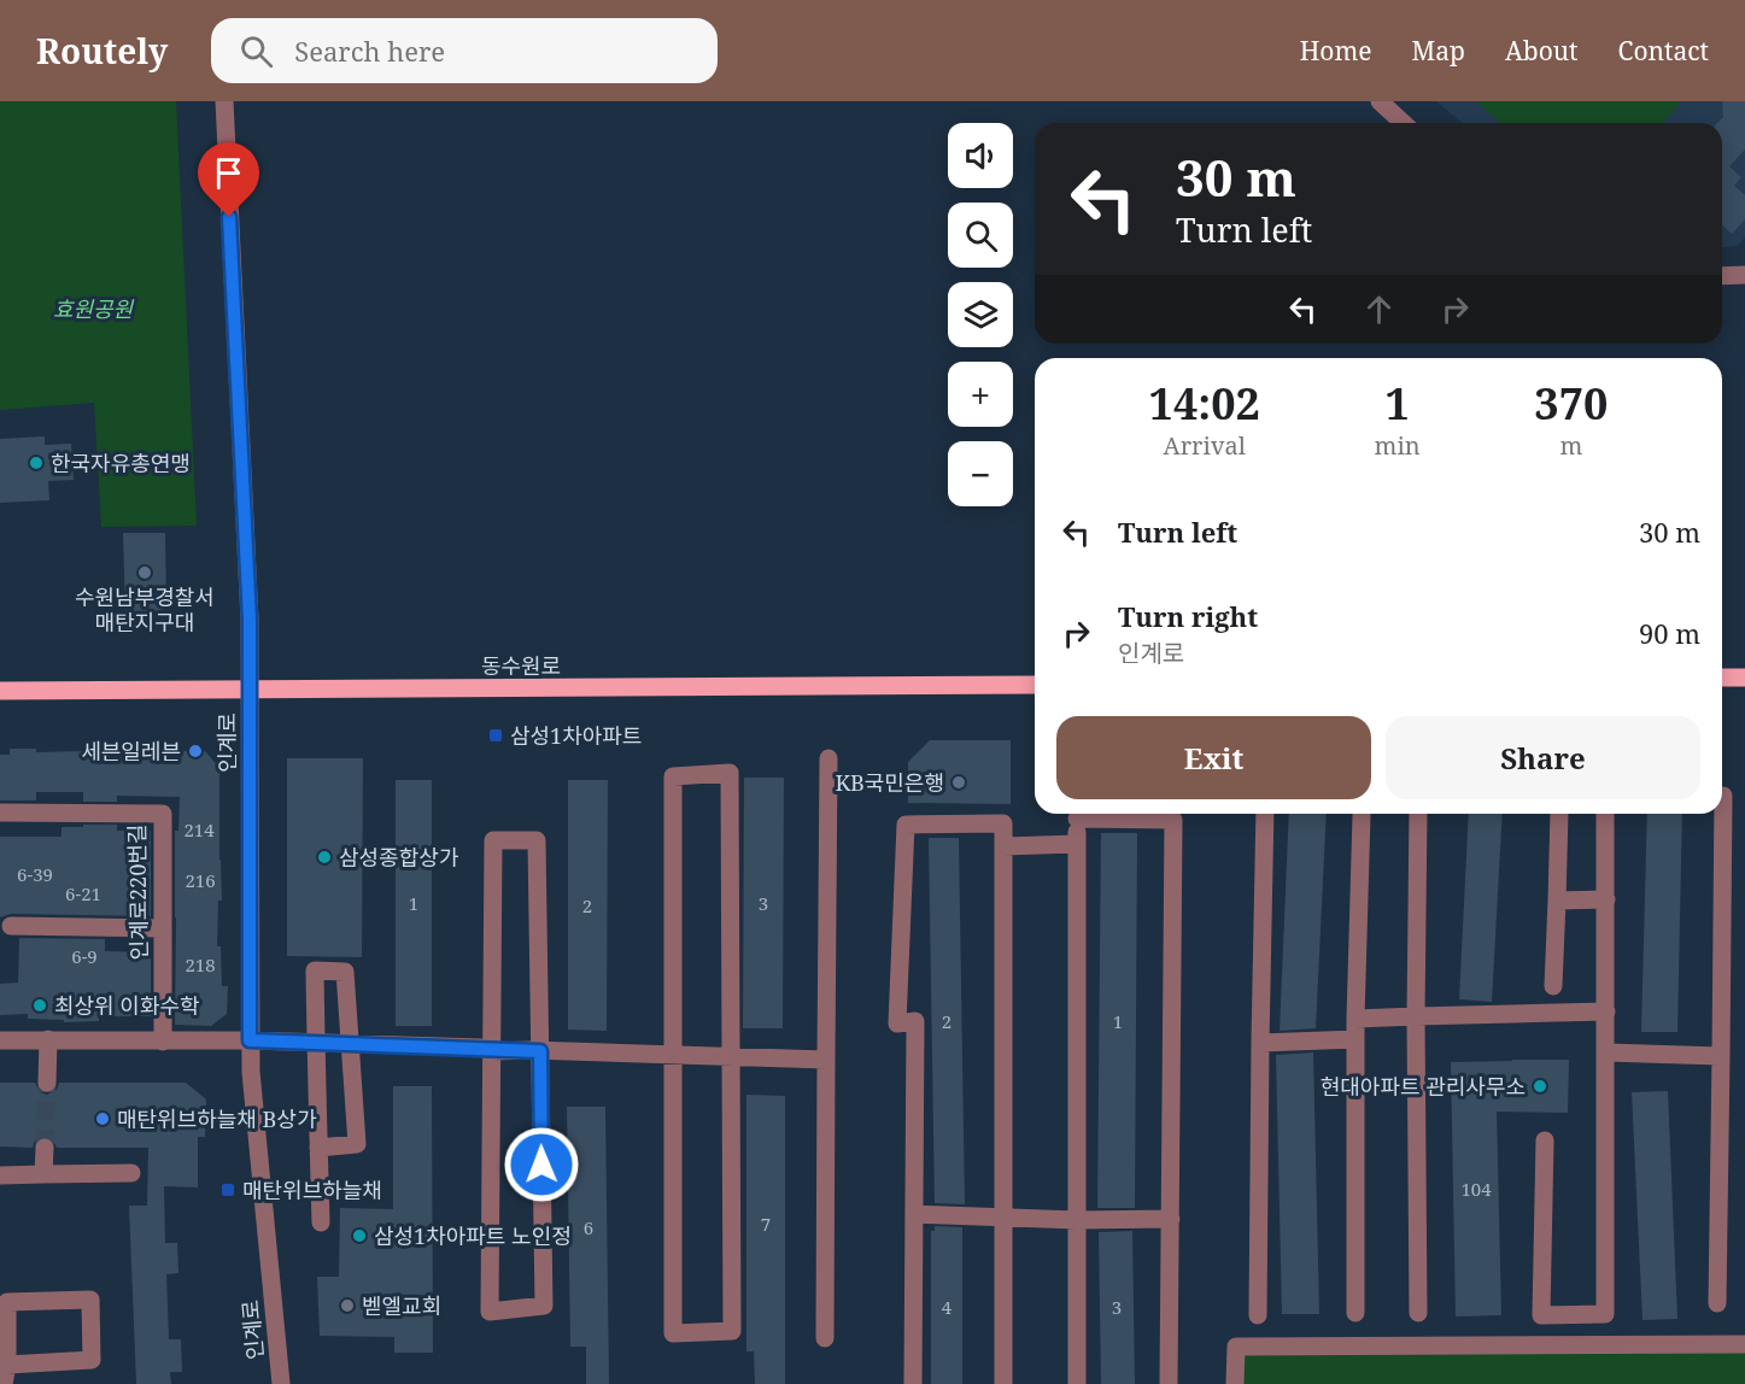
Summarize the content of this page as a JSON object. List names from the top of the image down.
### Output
{
  "streets": {
    "main road": ["동수원로"],
    "street": ["인계로", "인계로220번길"]
  },
  "crossings": [
    ["동수원로", "인계로"]
  ],
  "parks": ["효원공원"],
  "places": {
    "other": [
      "한국자유총연맹",
      "수원남부경찰서 매탄지구대",
      "세븐일레븐",
      "KB국민은행",
      "삼성종합상가",
      "최상위 이화수학",
      "현대아파트 관리사무소",
      "매탄위브하늘채 B상가",
      "삼성1차아파트 노인정",
      "벧엘교회"
    ],
    "transit": ["삼성1차아파트", "매탄위브하늘채"]
  },
  "house_numbers": [
    "214",
    "6-39",
    "216",
    "6-21",
    "1",
    "3",
    "2",
    "6-9",
    "218",
    "2",
    "1",
    "104",
    "7",
    "6",
    "4",
    "3"
  ],
  "page": {
    "header": "Routely",
    "search": "Search here",
    "nav": [
      "Home",
      "Map",
      "About",
      "Contact"
    ],
    "map_buttons": ["+", "−"],
    "turn": ["30 m", "Turn left"],
    "eta": [
      "14:02",
      "Arrival",
      "1",
      "min",
      "370",
      "m"
    ],
    "list": [
      {
        "name": "Turn left",
        "value": "30 m"
      },
      {
        "name": "Turn right",
        "note": "인계로",
        "value": "90 m"
      }
    ],
    "buttons": ["Exit", "Share"]
  }
}
